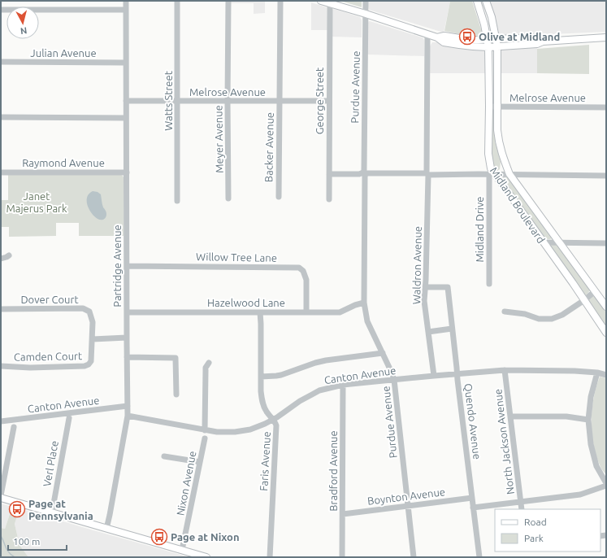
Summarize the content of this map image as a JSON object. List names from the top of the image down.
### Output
{
  "streets": {
    "main road": ["Midland Boulevard"],
    "street": [
      "Julian Avenue",
      "Purdue Avenue",
      "Melrose Avenue",
      "Watts Street",
      "George Street",
      "Meyer Avenue",
      "Backer Avenue",
      "Raymond Avenue",
      "Midland Drive",
      "Willow Tree Lane",
      "Waldron Avenue",
      "Partridge Avenue",
      "Dover Court",
      "Hazelwood Lane",
      "Camden Court",
      "Canton Avenue",
      "Quendo Avenue",
      "North Jackson Avenue",
      "Faris Avenue",
      "Verl Place",
      "Bradford Avenue",
      "Nixon Avenue",
      "Boynton Avenue"
    ]
  },
  "crossings": [
    ["Julian Avenue", "Partridge Avenue"],
    ["Purdue Avenue", "Hazelwood Lane"],
    ["Purdue Avenue", "Canton Avenue"],
    ["Purdue Avenue", "Boynton Avenue"],
    ["Melrose Avenue", "Watts Street"],
    ["Melrose Avenue", "George Street"],
    ["Melrose Avenue", "Meyer Avenue"],
    ["Melrose Avenue", "Backer Avenue"],
    ["Melrose Avenue", "Midland Boulevard"],
    ["Melrose Avenue", "Partridge Avenue"],
    ["Raymond Avenue", "Partridge Avenue"],
    ["Midland Boulevard", "Midland Drive"],
    ["Willow Tree Lane", "Partridge Avenue"],
    ["Willow Tree Lane", "Hazelwood Lane"],
    ["Waldron Avenue", "Canton Avenue"],
    ["Waldron Avenue", "Quendo Avenue"],
    ["Partridge Avenue", "Hazelwood Lane"],
    ["Partridge Avenue", "Canton Avenue"],
    ["Dover Court", "Camden Court"],
    ["Hazelwood Lane", "Faris Avenue"],
    ["Canton Avenue", "Quendo Avenue"],
    ["Canton Avenue", "North Jackson Avenue"],
    ["Canton Avenue", "Faris Avenue"],
    ["Canton Avenue", "Bradford Avenue"],
    ["Quendo Avenue", "Boynton Avenue"],
    ["Bradford Avenue", "Boynton Avenue"]
  ],
  "parks": ["Janet Majerus Park"],
  "places": {
    "bus stop": ["Olive at Midland", "Page at Pennsylvania", "Page at Nixon"]
  },
  "legend": ["Road", "Park"],
  "scale_bar": "100 m",
  "north": "bottom"
}
